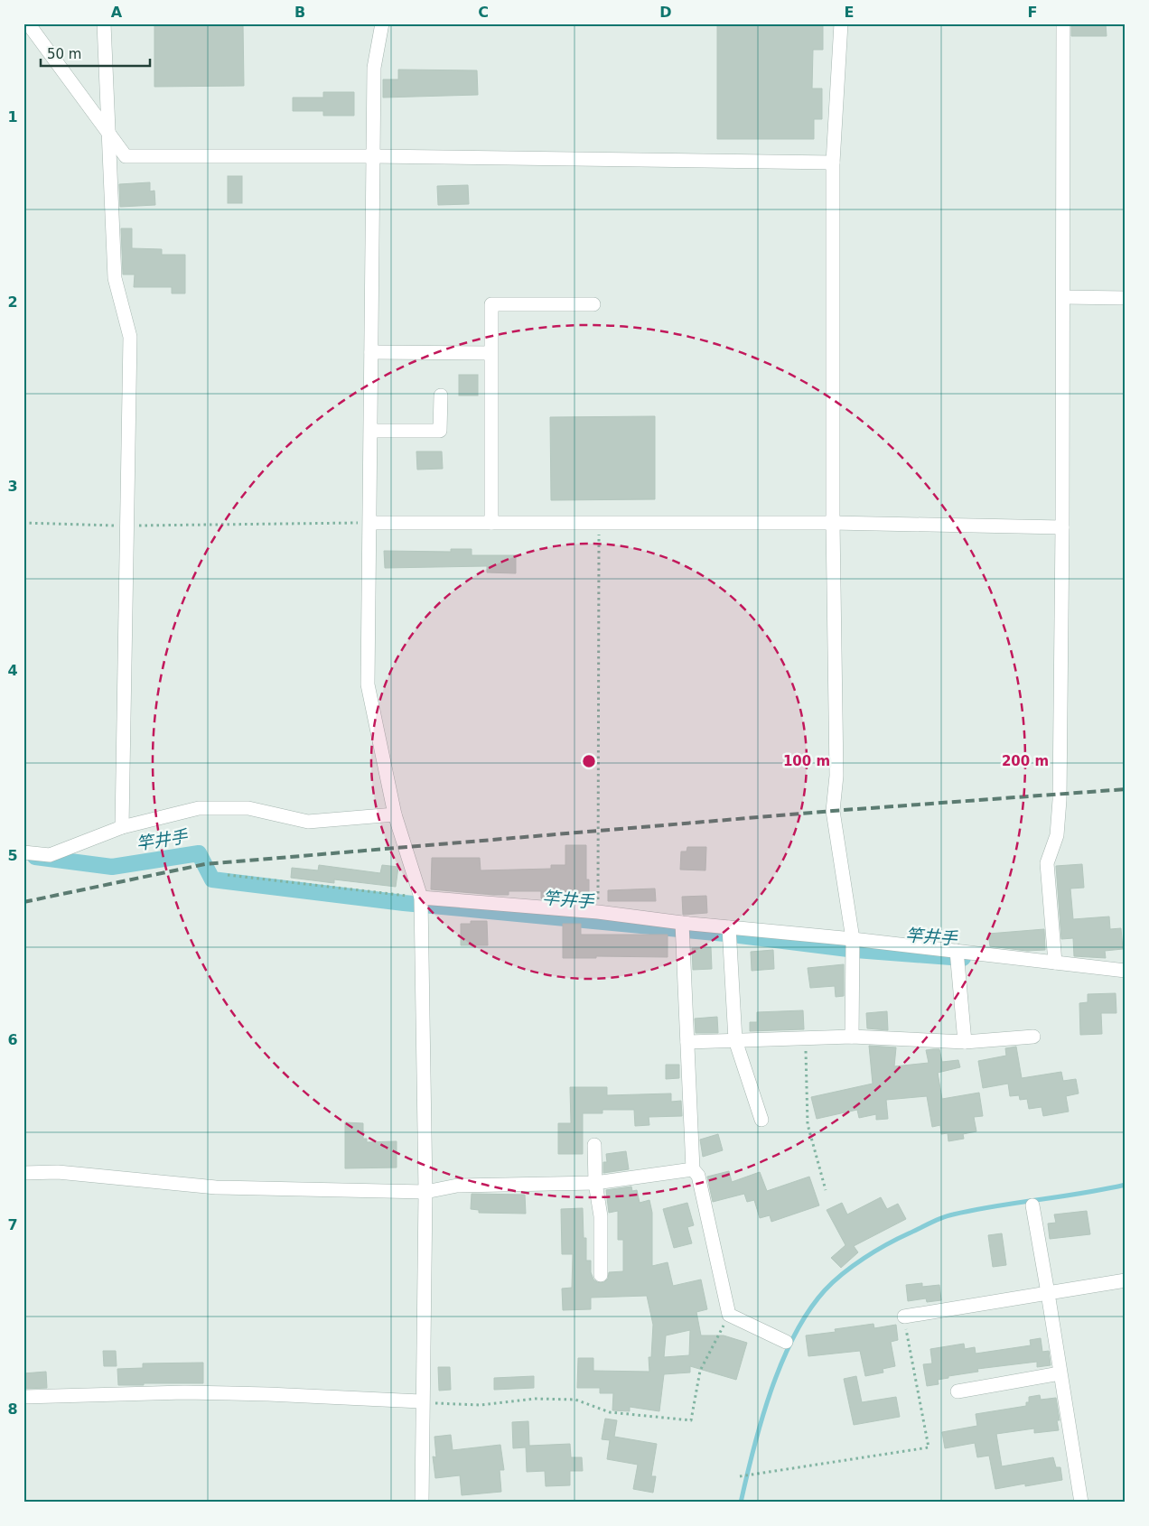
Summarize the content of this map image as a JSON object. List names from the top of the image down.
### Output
{
  "water": ["竿井手"],
  "scale_bar": "50 m",
  "grid": {
    "columns": [
      "A",
      "B",
      "C",
      "D",
      "E",
      "F"
    ],
    "rows": [
      "1",
      "2",
      "3",
      "4",
      "5",
      "6",
      "7",
      "8"
    ]
  },
  "rings": ["100 m", "200 m"]
}
